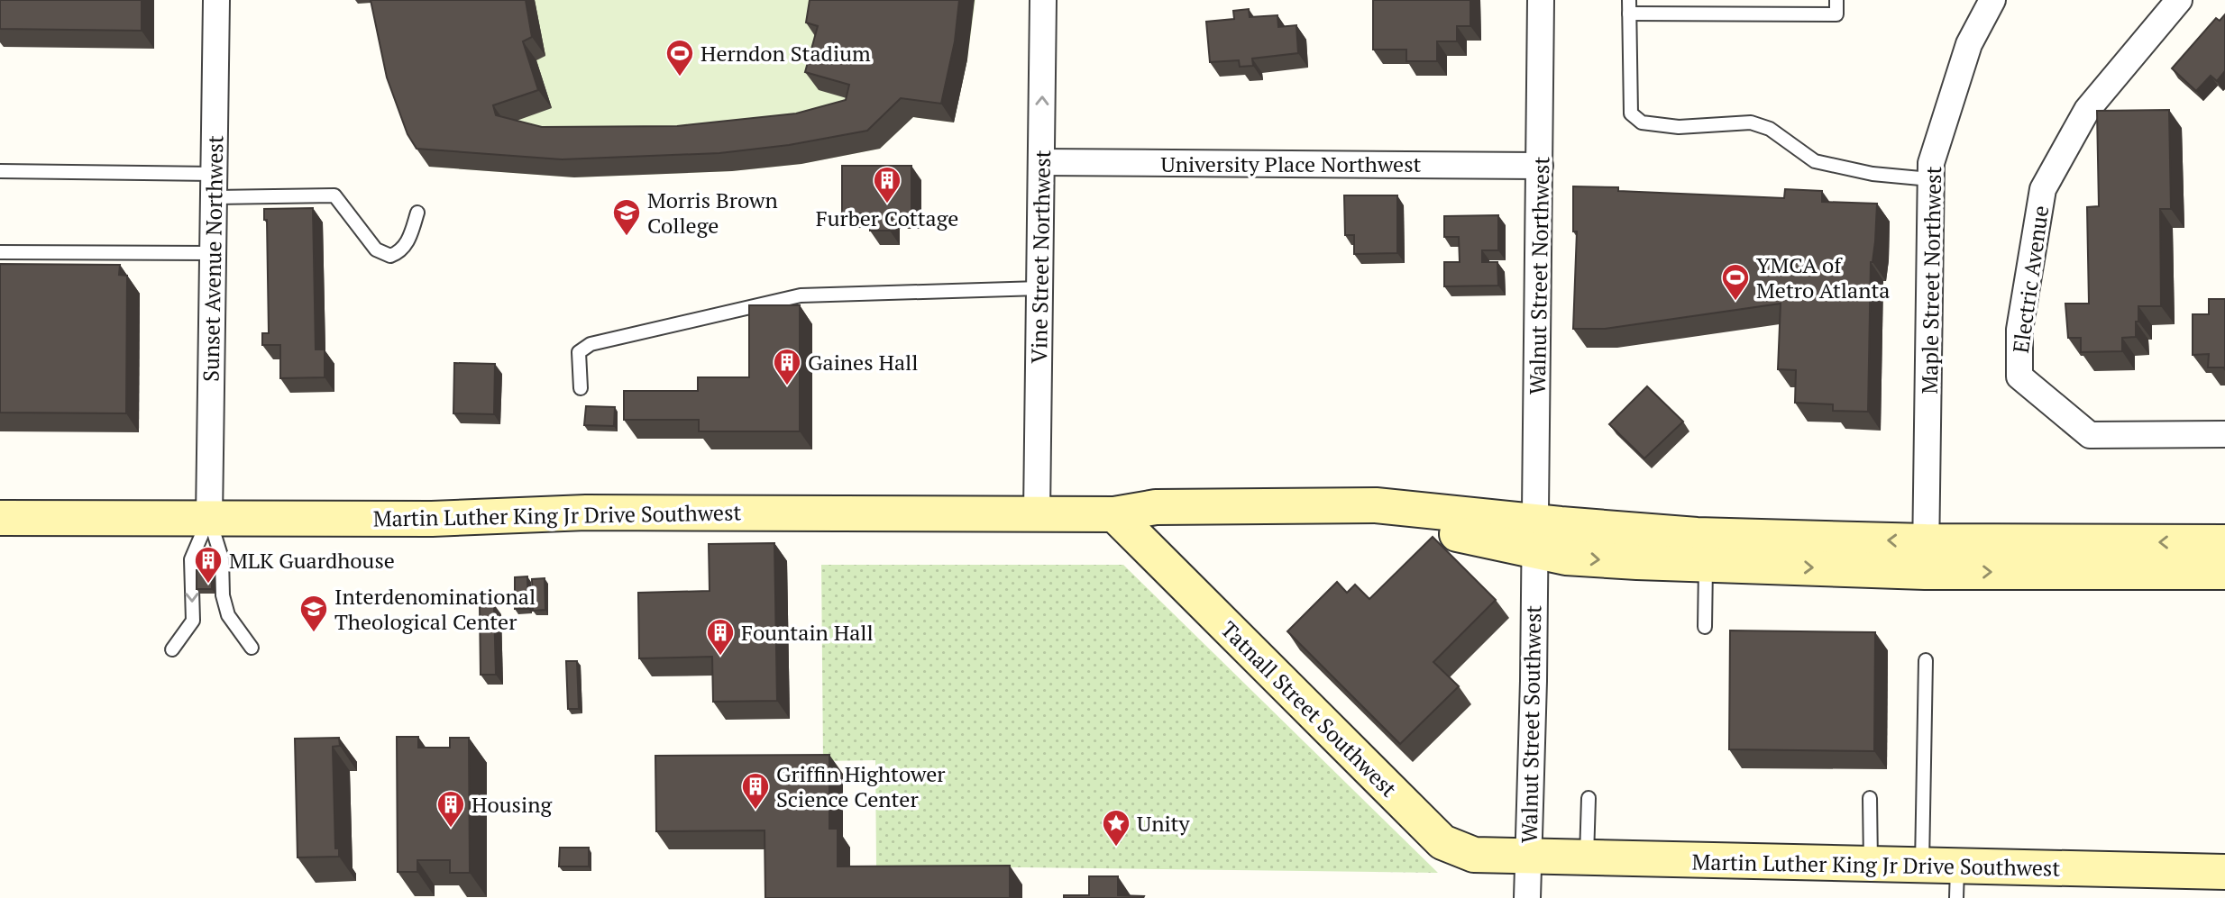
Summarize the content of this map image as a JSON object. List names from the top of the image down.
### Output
{
  "streets": {
    "main road": ["Martin Luther King Jr Drive Southwest", "Tatnall Street Southwest"],
    "street": [
      "University Place Northwest",
      "Vine Street Northwest",
      "Sunset Avenue Northwest",
      "Walnut Street Northwest",
      "Electric Avenue",
      "Maple Street Northwest",
      "Walnut Street Southwest"
    ]
  },
  "crossings": [
    ["University Place Northwest", "Vine Street Northwest"],
    ["University Place Northwest", "Walnut Street Northwest"],
    ["Vine Street Northwest", "Martin Luther King Jr Drive Southwest"],
    ["Sunset Avenue Northwest", "Martin Luther King Jr Drive Southwest"],
    ["Walnut Street Northwest", "Martin Luther King Jr Drive Southwest"],
    ["Walnut Street Northwest", "Walnut Street Southwest"],
    ["Martin Luther King Jr Drive Southwest", "Tatnall Street Southwest"],
    ["Martin Luther King Jr Drive Southwest", "Walnut Street Southwest"],
    ["Tatnall Street Southwest", "Walnut Street Southwest"]
  ],
  "places": {
    "sports": ["Herndon Stadium", "YMCA of Metro Atlanta"],
    "building": [
      "Furber Cottage",
      "Gaines Hall",
      "MLK Guardhouse",
      "Fountain Hall",
      "Griffin Hightower Science Center",
      "Housing"
    ],
    "school or university": ["Morris Brown College", "Interdenominational Theological Center"],
    "place": ["Unity"]
  }
}
